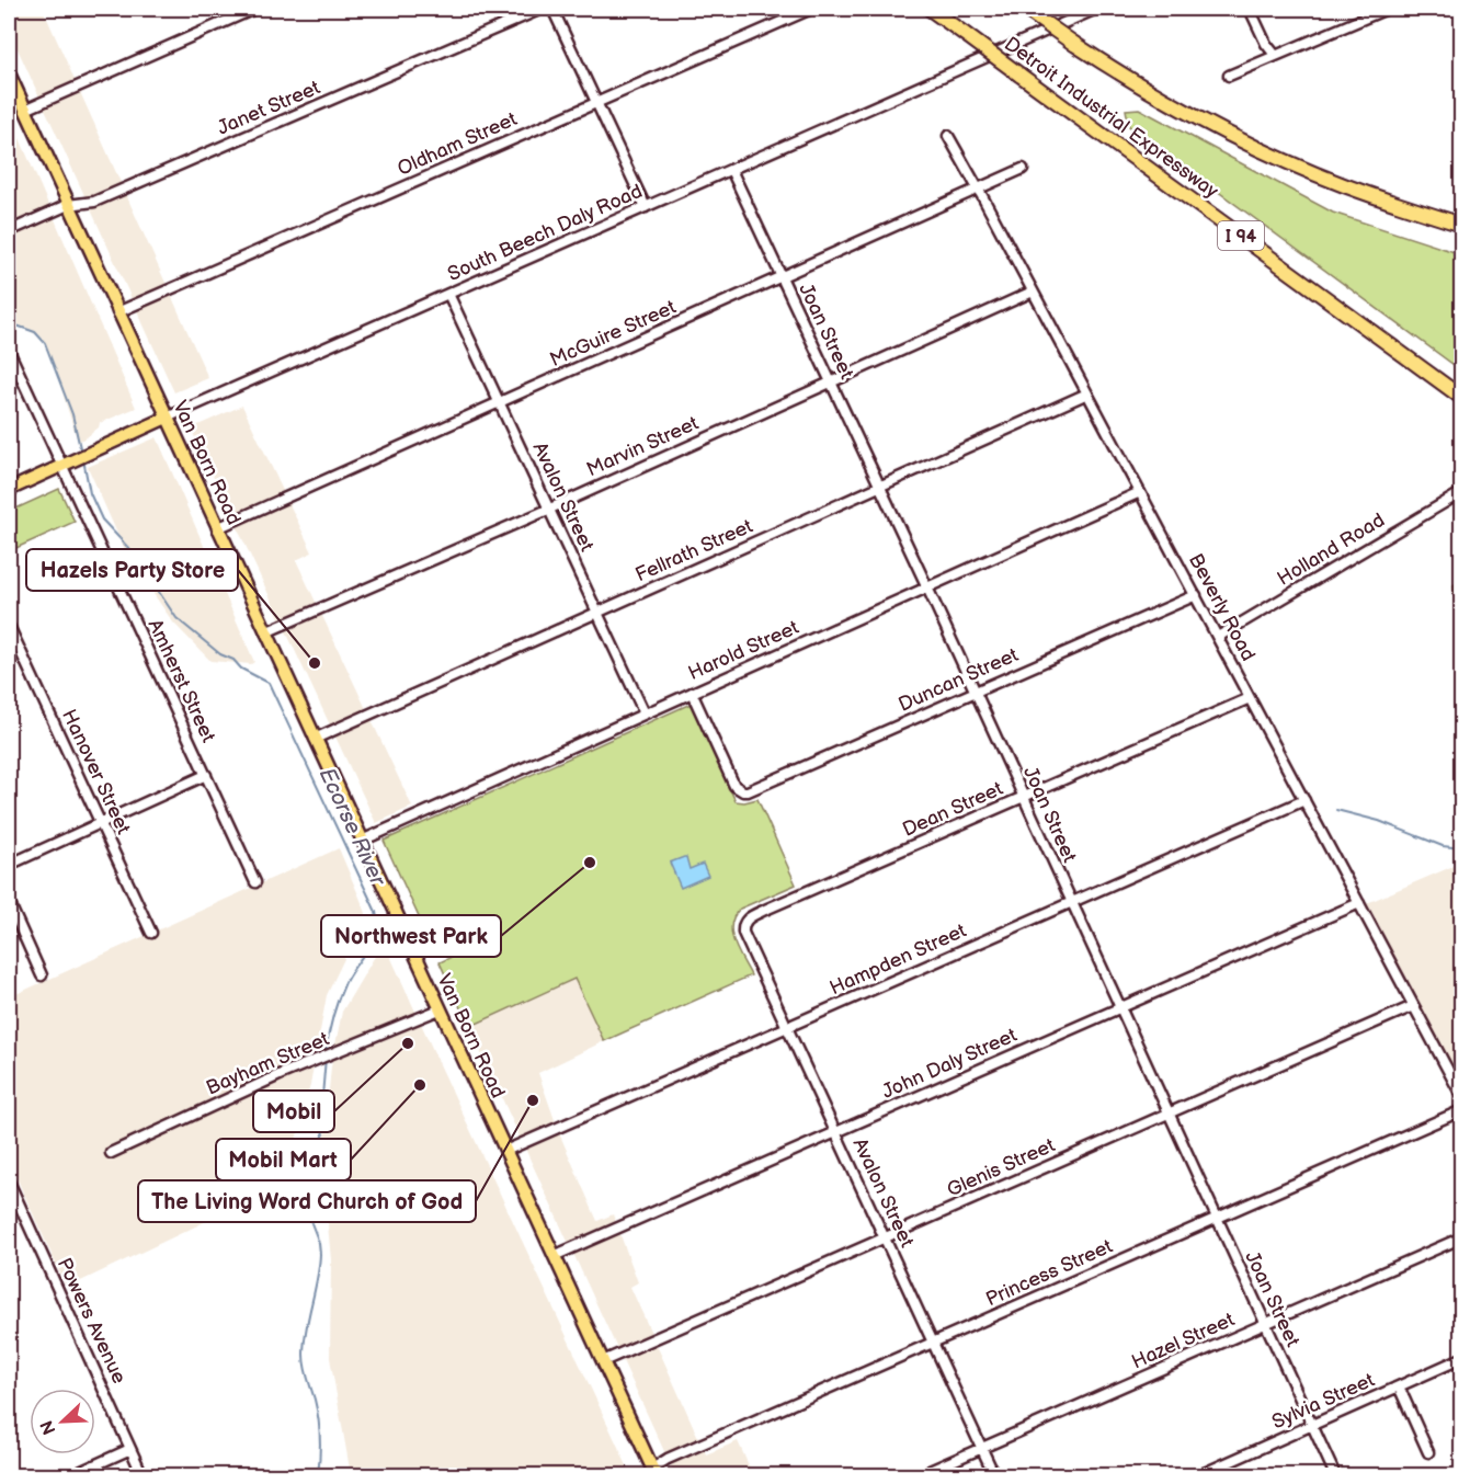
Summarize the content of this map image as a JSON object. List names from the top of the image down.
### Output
{
  "streets": {
    "highway": ["Detroit Industrial Expressway", "I 94"],
    "main road": ["South Beech Daly Road", "Van Born Road"],
    "street": [
      "Janet Street",
      "Oldham Street",
      "Joan Street",
      "McGuire Street",
      "Marvin Street",
      "Avalon Street",
      "Holland Road",
      "Fellrath Street",
      "Beverly Road",
      "Harold Street",
      "Duncan Street",
      "Amherst Street",
      "Hanover Street",
      "Dean Street",
      "Hampden Street",
      "Bayham Street",
      "John Daly Street",
      "Glenis Street",
      "Princess Street",
      "Powers Avenue",
      "Hazel Street",
      "Sylvia Street"
    ]
  },
  "crossings": [
    ["Janet Street", "Van Born Road"],
    ["Oldham Street", "Van Born Road"],
    ["South Beech Daly Road", "Joan Street"],
    ["South Beech Daly Road", "Van Born Road"],
    ["South Beech Daly Road", "Avalon Street"],
    ["South Beech Daly Road", "Amherst Street"],
    ["Joan Street", "McGuire Street"],
    ["Joan Street", "Marvin Street"],
    ["Joan Street", "Fellrath Street"],
    ["Joan Street", "Harold Street"],
    ["Joan Street", "Duncan Street"],
    ["Joan Street", "Dean Street"],
    ["Joan Street", "Hampden Street"],
    ["Joan Street", "John Daly Street"],
    ["Joan Street", "Glenis Street"],
    ["Joan Street", "Princess Street"],
    ["Joan Street", "Hazel Street"],
    ["Joan Street", "Sylvia Street"],
    ["McGuire Street", "Van Born Road"],
    ["McGuire Street", "Avalon Street"],
    ["McGuire Street", "Beverly Road"],
    ["Marvin Street", "Van Born Road"],
    ["Marvin Street", "Avalon Street"],
    ["Marvin Street", "Beverly Road"],
    ["Van Born Road", "Fellrath Street"],
    ["Van Born Road", "Harold Street"],
    ["Van Born Road", "Hampden Street"],
    ["Van Born Road", "Bayham Street"],
    ["Van Born Road", "John Daly Street"],
    ["Van Born Road", "Glenis Street"],
    ["Van Born Road", "Princess Street"],
    ["Avalon Street", "Fellrath Street"],
    ["Avalon Street", "Harold Street"],
    ["Avalon Street", "Dean Street"],
    ["Avalon Street", "Hampden Street"],
    ["Avalon Street", "John Daly Street"],
    ["Avalon Street", "Glenis Street"],
    ["Avalon Street", "Princess Street"],
    ["Avalon Street", "Hazel Street"],
    ["Holland Road", "Beverly Road"],
    ["Fellrath Street", "Beverly Road"],
    ["Beverly Road", "Harold Street"],
    ["Beverly Road", "Duncan Street"],
    ["Beverly Road", "Dean Street"],
    ["Beverly Road", "Hampden Street"],
    ["Beverly Road", "John Daly Street"],
    ["Beverly Road", "Glenis Street"],
    ["Harold Street", "Duncan Street"]
  ],
  "water": ["Ecorse River"],
  "places": [
    "Hazels Party Store",
    "Northwest Park",
    "Mobil",
    "Mobil Mart",
    "The Living Word Church of God"
  ],
  "north": "bottom left"
}
